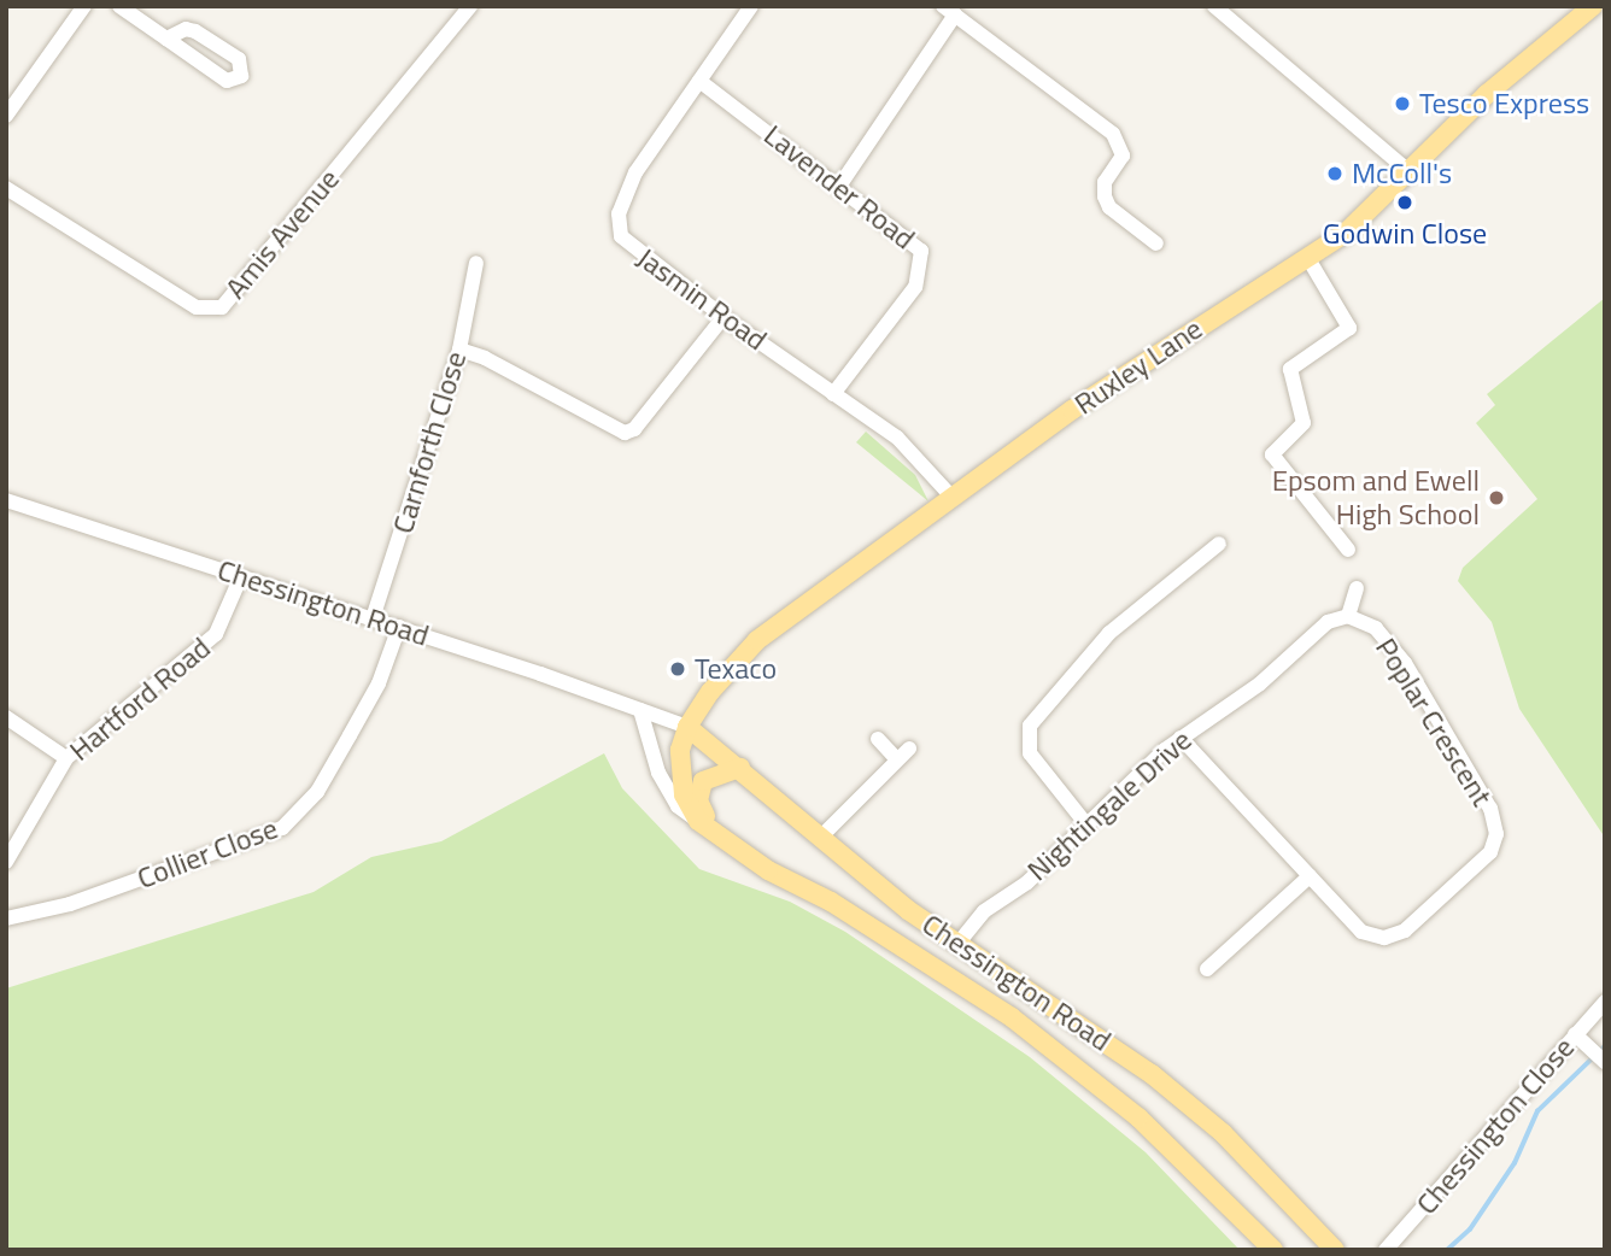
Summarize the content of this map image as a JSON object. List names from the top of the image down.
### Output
{
  "streets": {
    "main road": ["Ruxley Lane", "Chessington Road"],
    "street": [
      "Lavender Road",
      "Amis Avenue",
      "Jasmin Road",
      "Carnforth Close",
      "Hartford Road",
      "Poplar Crescent",
      "Nightingale Drive",
      "Collier Close",
      "Chessington Close"
    ]
  },
  "crossings": [
    ["Lavender Road", "Jasmin Road"],
    ["Jasmin Road", "Ruxley Lane"],
    ["Ruxley Lane", "Chessington Road"],
    ["Carnforth Close", "Chessington Road"],
    ["Chessington Road", "Hartford Road"],
    ["Chessington Road", "Nightingale Drive"],
    ["Chessington Road", "Collier Close"],
    ["Poplar Crescent", "Nightingale Drive"]
  ],
  "places": [
    "Tesco Express",
    "McColl's",
    "Godwin Close",
    "Epsom and Ewell High School",
    "Texaco"
  ]
}
